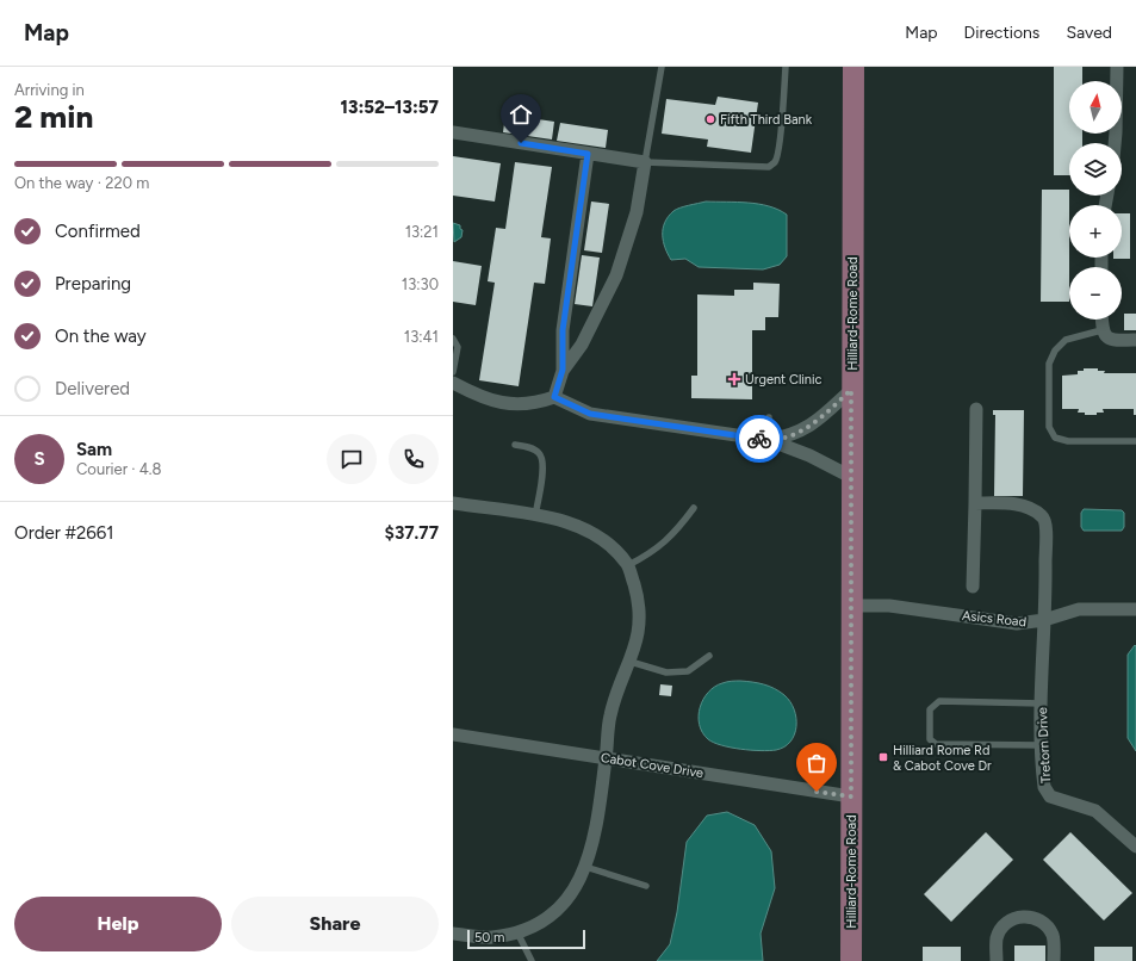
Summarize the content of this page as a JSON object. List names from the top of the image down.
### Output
{
  "streets": {
    "main road": ["Hilliard-Rome Road"],
    "street": ["Asics Road", "Tretorn Drive", "Cabot Cove Drive"]
  },
  "crossings": [
    ["Hilliard-Rome Road", "Asics Road"],
    ["Hilliard-Rome Road", "Cabot Cove Drive"],
    ["Asics Road", "Tretorn Drive"]
  ],
  "places": {
    "other": ["Fifth Third Bank"],
    "health": ["Urgent Clinic"],
    "transit": ["Hilliard Rome Rd & Cabot Cove Dr"]
  },
  "scale_bar": "50 m",
  "north": "top",
  "page": {
    "header": "Map",
    "nav": ["Map", "Directions", "Saved"],
    "heading": ["2 min", "Arriving in", "13:52–13:57"],
    "panel": [
      "Sam",
      "Courier · 4.8",
      "Order #2661",
      "$37.77"
    ],
    "map_buttons": ["+", "−"],
    "bar": "On the way · 220 m",
    "list": [
      ["Confirmed", "13:21"],
      ["Preparing", "13:30"],
      ["On the way", "13:41"],
      "Delivered"
    ],
    "round": "S",
    "buttons": ["Help", "Share"],
    "scale": "50 m"
  }
}
